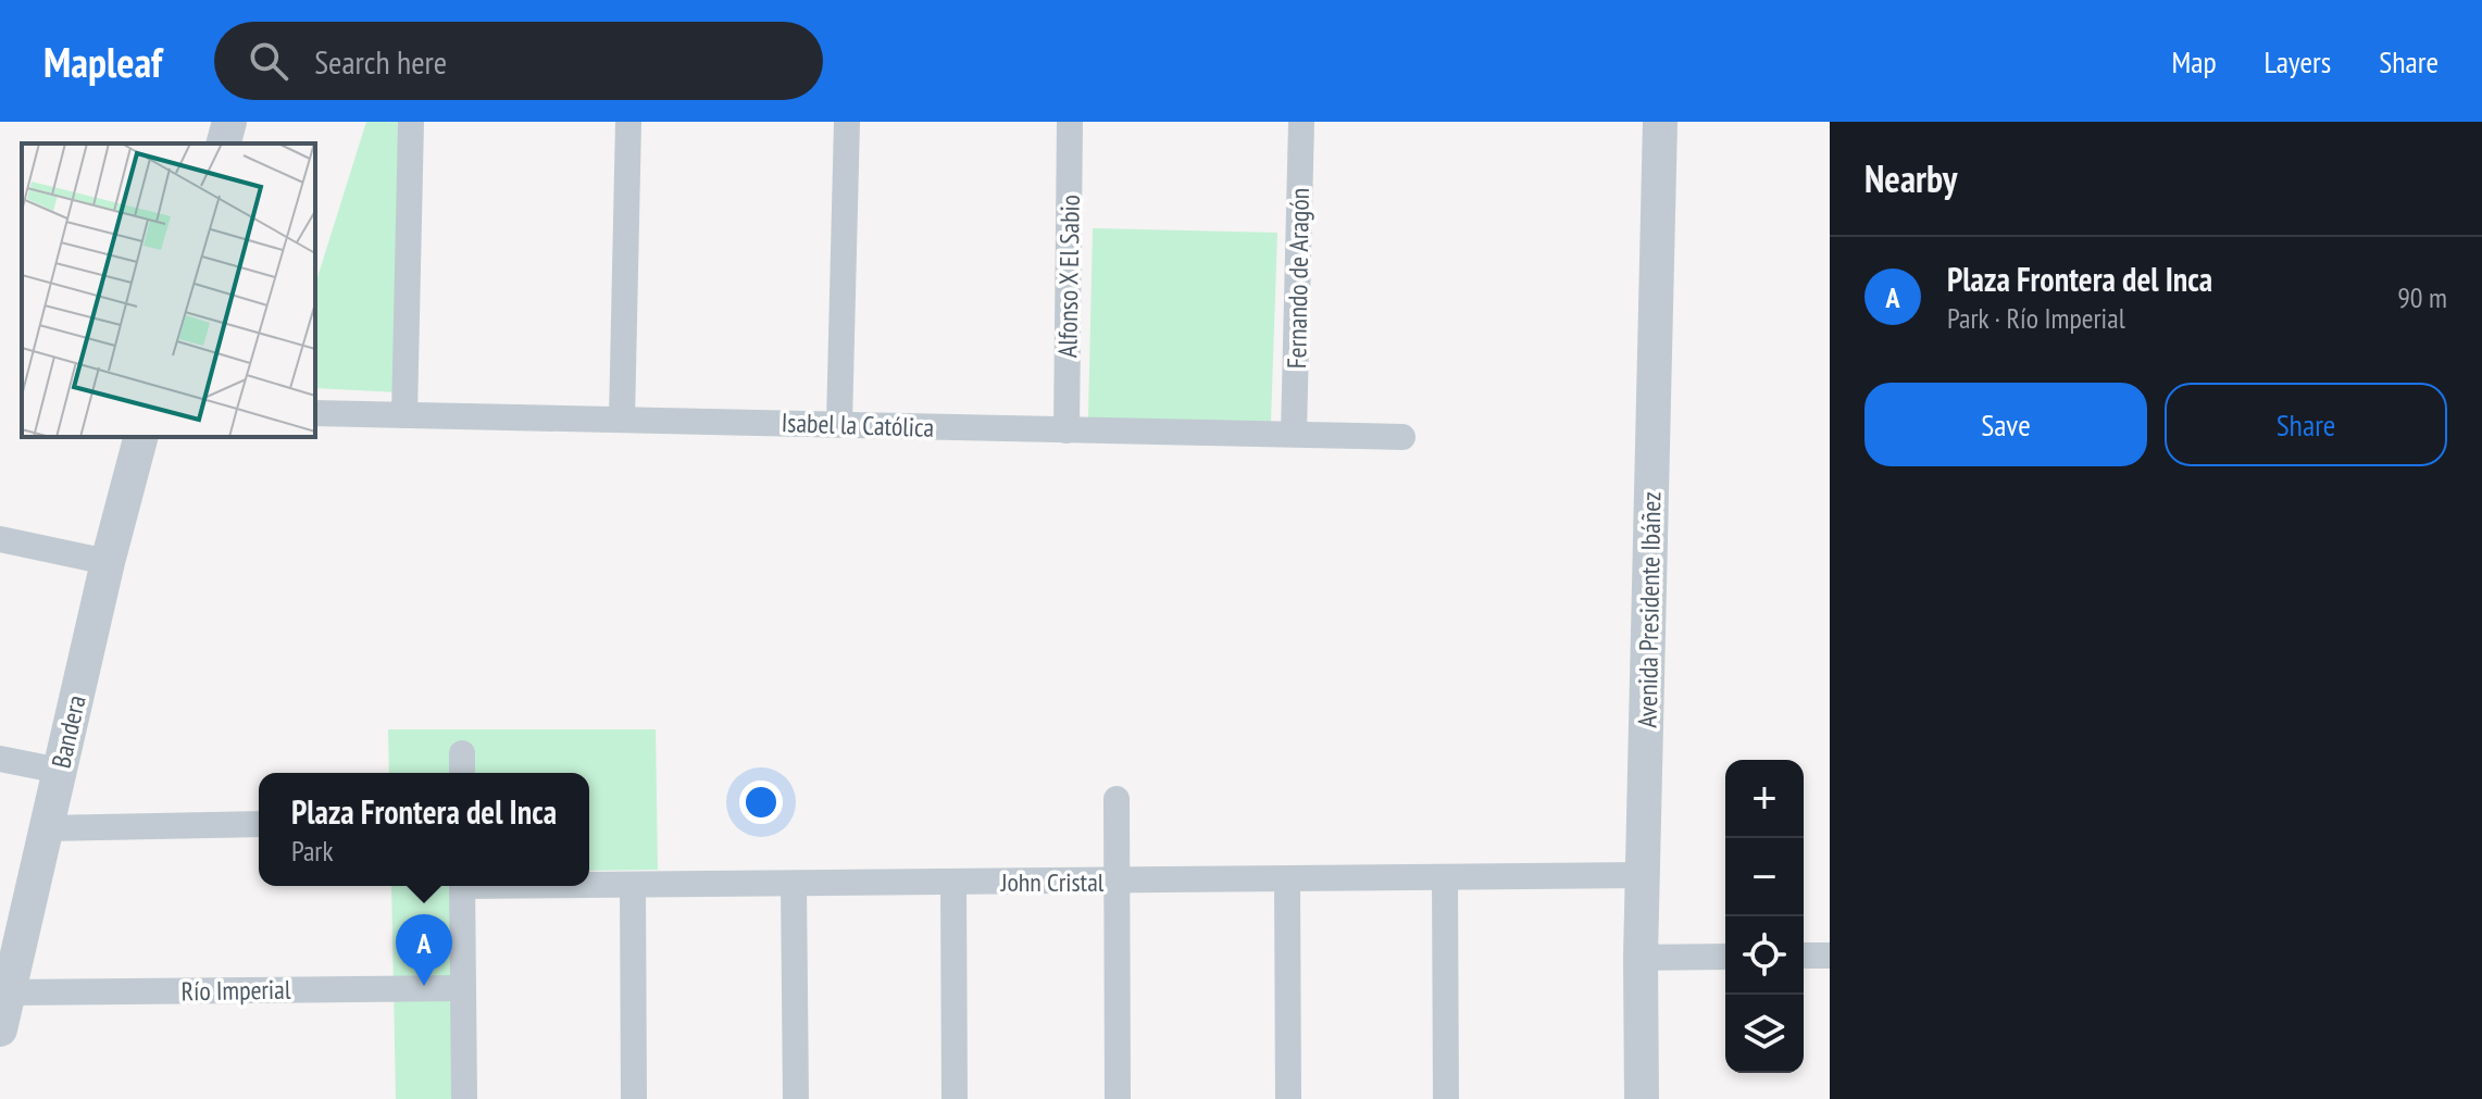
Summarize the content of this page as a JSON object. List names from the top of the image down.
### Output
{
  "streets": {
    "street": [
      "Alfonso X El Sabio",
      "Fernando de Aragón",
      "Isabel la Católica",
      "Avenida Presidente Ibáñez",
      "Bandera",
      "John Cristal",
      "Río Imperial"
    ]
  },
  "crossings": [
    ["Alfonso X El Sabio", "Isabel la Católica"],
    ["Fernando de Aragón", "Isabel la Católica"],
    ["Avenida Presidente Ibáñez", "John Cristal"],
    ["Bandera", "Río Imperial"]
  ],
  "page": {
    "header": "Mapleaf",
    "search": "Search here",
    "nav": ["Map", "Layers", "Share"],
    "heading": "Nearby",
    "list": [
      {
        "mark": "A",
        "name": "Plaza Frontera del Inca",
        "note": "Park · Río Imperial",
        "value": "90 m"
      }
    ],
    "buttons": ["Save", "Share"],
    "map_buttons": ["+", "−"],
    "popup": ["Plaza Frontera del Inca", "Park"],
    "pins": "A"
  }
}
